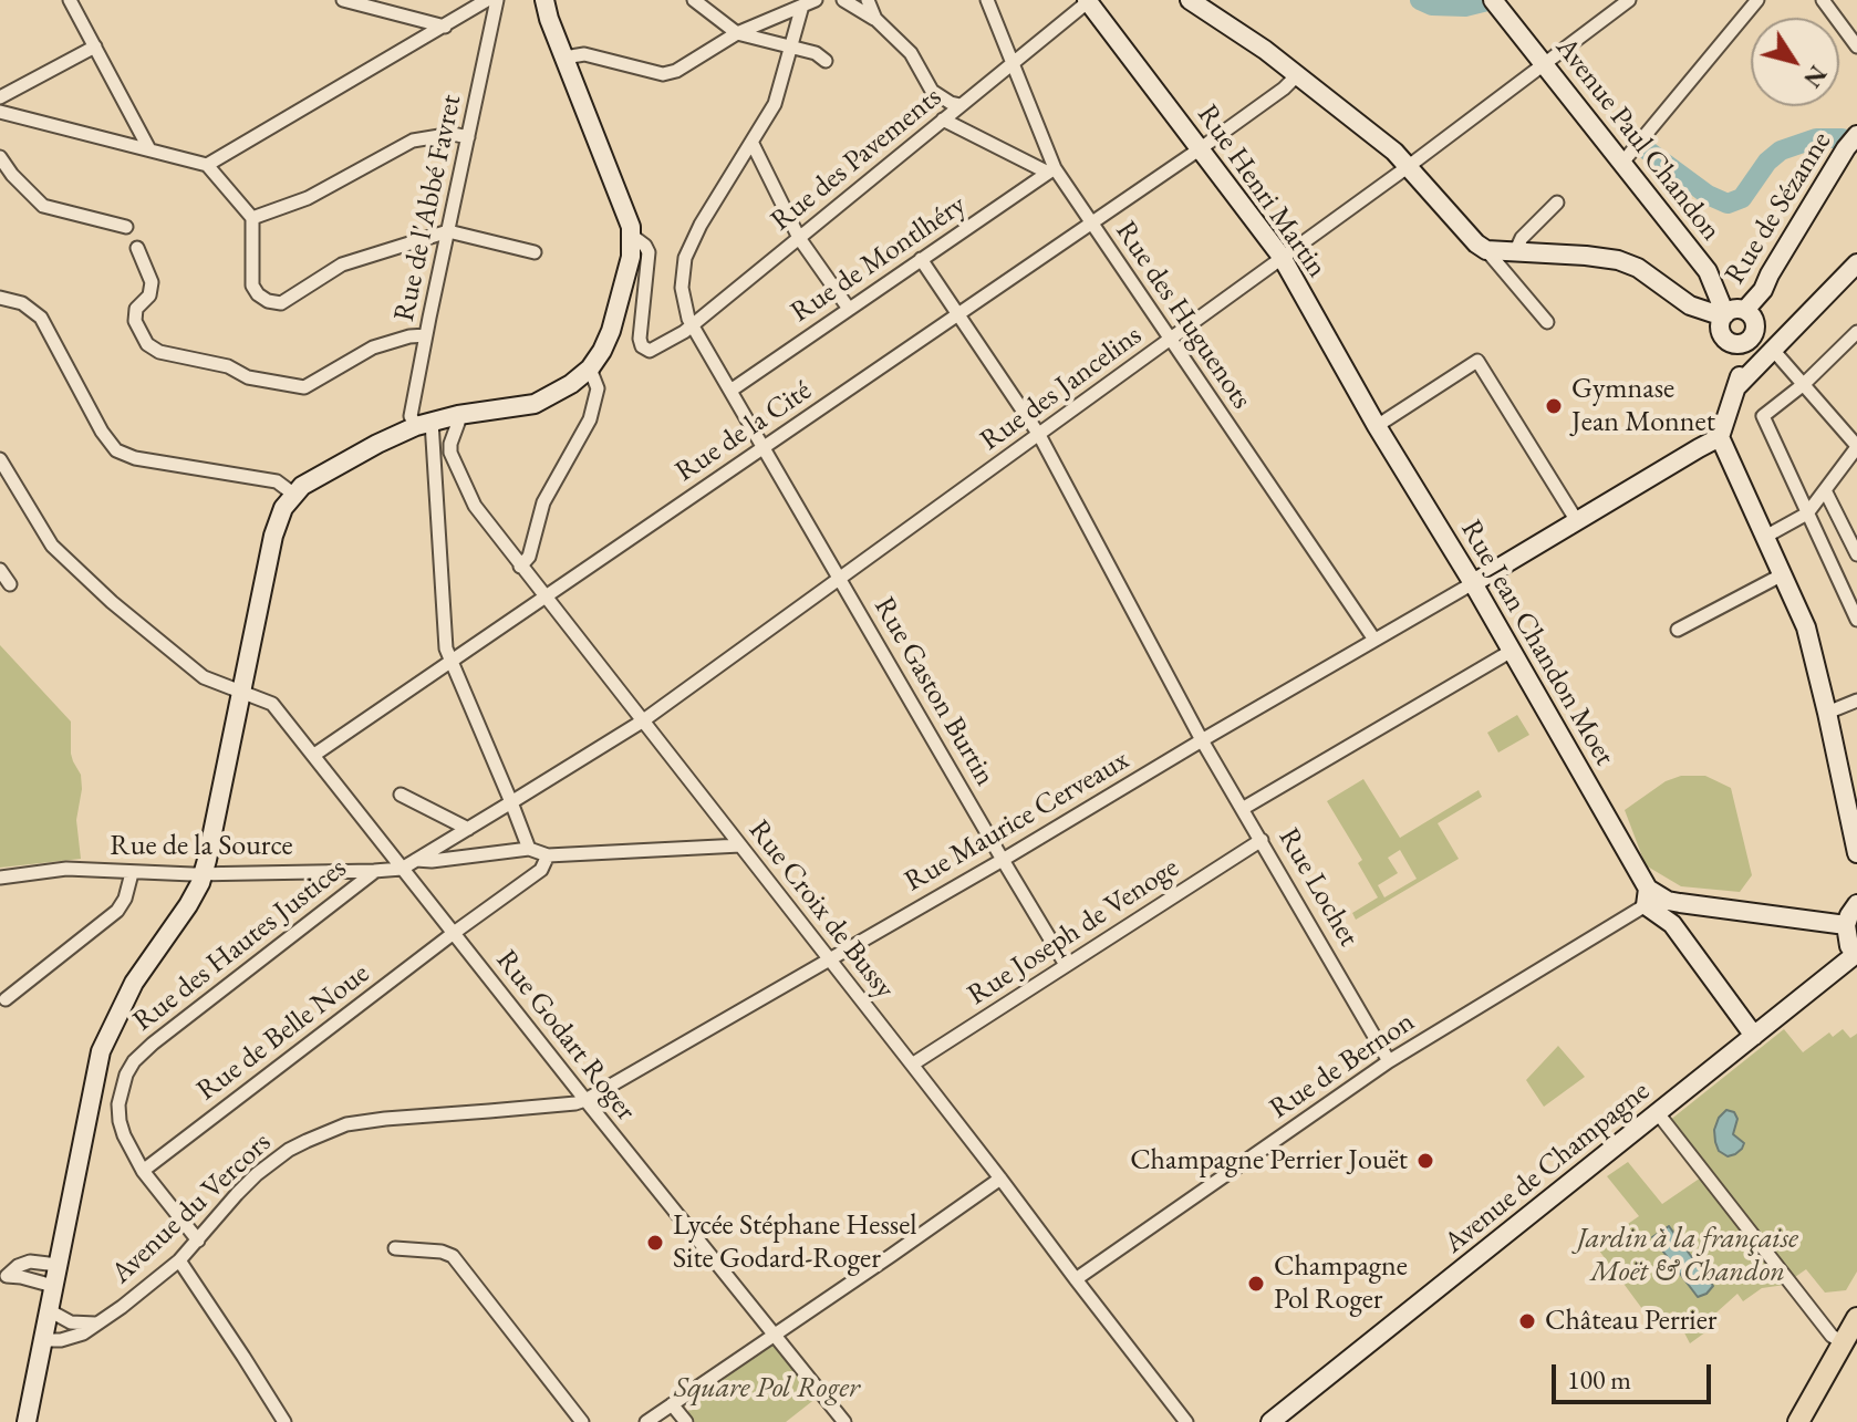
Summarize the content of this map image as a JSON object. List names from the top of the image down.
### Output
{
  "streets": {
    "main road": [
      "Avenue Paul Chandon",
      "Rue Henri Martin",
      "Rue de Sézanne",
      "Rue Jean Chandon Moet",
      "Avenue de Champagne"
    ],
    "street": [
      "Rue des Pavements",
      "Rue de l'Abbé Favret",
      "Rue de Montlhéry",
      "Rue des Huguenots",
      "Rue des Jancelins",
      "Rue de la Cité",
      "Rue Gaston Burtin",
      "Rue Maurice Cerveaux",
      "Rue de la Source",
      "Rue Lochet",
      "Rue Croix de Bussy",
      "Rue Joseph de Venoge",
      "Rue des Hautes Justices",
      "Rue de Belle Noue",
      "Rue Godart Roger",
      "Rue de Bernon",
      "Avenue du Vercors"
    ]
  },
  "crossings": [
    ["Avenue Paul Chandon", "Rue de Sézanne"],
    ["Avenue Paul Chandon", "Rue des Jancelins"],
    ["Rue des Pavements", "Rue Henri Martin"],
    ["Rue des Pavements", "Rue des Huguenots"],
    ["Rue des Pavements", "Rue Gaston Burtin"],
    ["Rue Henri Martin", "Rue des Jancelins"],
    ["Rue Henri Martin", "Rue de la Cité"],
    ["Rue Henri Martin", "Rue Jean Chandon Moet"],
    ["Rue de l'Abbé Favret", "Rue des Jancelins"],
    ["Rue de l'Abbé Favret", "Rue de la Cité"],
    ["Rue de Montlhéry", "Rue des Huguenots"],
    ["Rue de Montlhéry", "Rue Gaston Burtin"],
    ["Rue de Montlhéry", "Rue Lochet"],
    ["Rue des Huguenots", "Rue des Jancelins"],
    ["Rue des Huguenots", "Rue de la Cité"],
    ["Rue des Huguenots", "Rue Maurice Cerveaux"],
    ["Rue des Jancelins", "Rue Gaston Burtin"],
    ["Rue des Jancelins", "Rue de la Source"],
    ["Rue des Jancelins", "Rue Lochet"],
    ["Rue des Jancelins", "Rue Croix de Bussy"],
    ["Rue des Jancelins", "Rue Godart Roger"],
    ["Rue de la Cité", "Rue Gaston Burtin"],
    ["Rue de la Cité", "Rue Lochet"],
    ["Rue de la Cité", "Rue Croix de Bussy"],
    ["Rue de la Cité", "Rue Godart Roger"],
    ["Rue Jean Chandon Moet", "Rue Maurice Cerveaux"],
    ["Rue Jean Chandon Moet", "Rue de Bernon"],
    ["Rue Jean Chandon Moet", "Avenue de Champagne"],
    ["Rue Gaston Burtin", "Rue Maurice Cerveaux"],
    ["Rue Gaston Burtin", "Rue Joseph de Venoge"],
    ["Rue Maurice Cerveaux", "Rue Lochet"],
    ["Rue Maurice Cerveaux", "Rue Croix de Bussy"],
    ["Rue Maurice Cerveaux", "Rue Godart Roger"],
    ["Rue Maurice Cerveaux", "Avenue du Vercors"],
    ["Rue de la Source", "Rue des Hautes Justices"],
    ["Rue de la Source", "Rue Godart Roger"],
    ["Rue Lochet", "Rue Joseph de Venoge"],
    ["Rue Lochet", "Rue de Bernon"],
    ["Rue Croix de Bussy", "Rue Joseph de Venoge"],
    ["Rue Croix de Bussy", "Rue de Bernon"],
    ["Rue des Hautes Justices", "Rue de Belle Noue"],
    ["Rue des Hautes Justices", "Avenue du Vercors"],
    ["Rue de Belle Noue", "Rue Godart Roger"],
    ["Rue Godart Roger", "Avenue du Vercors"]
  ],
  "parks": ["Jardin à la française Moët & Chandon", "Square Pol Roger"],
  "places": [
    "Gymnase Jean Monnet",
    "Champagne Perrier Jouët",
    "Lycée Stéphane Hessel Site Godard-Roger",
    "Champagne Pol Roger",
    "Château Perrier"
  ],
  "scale_bar": "100 m",
  "north": "bottom right"
}
